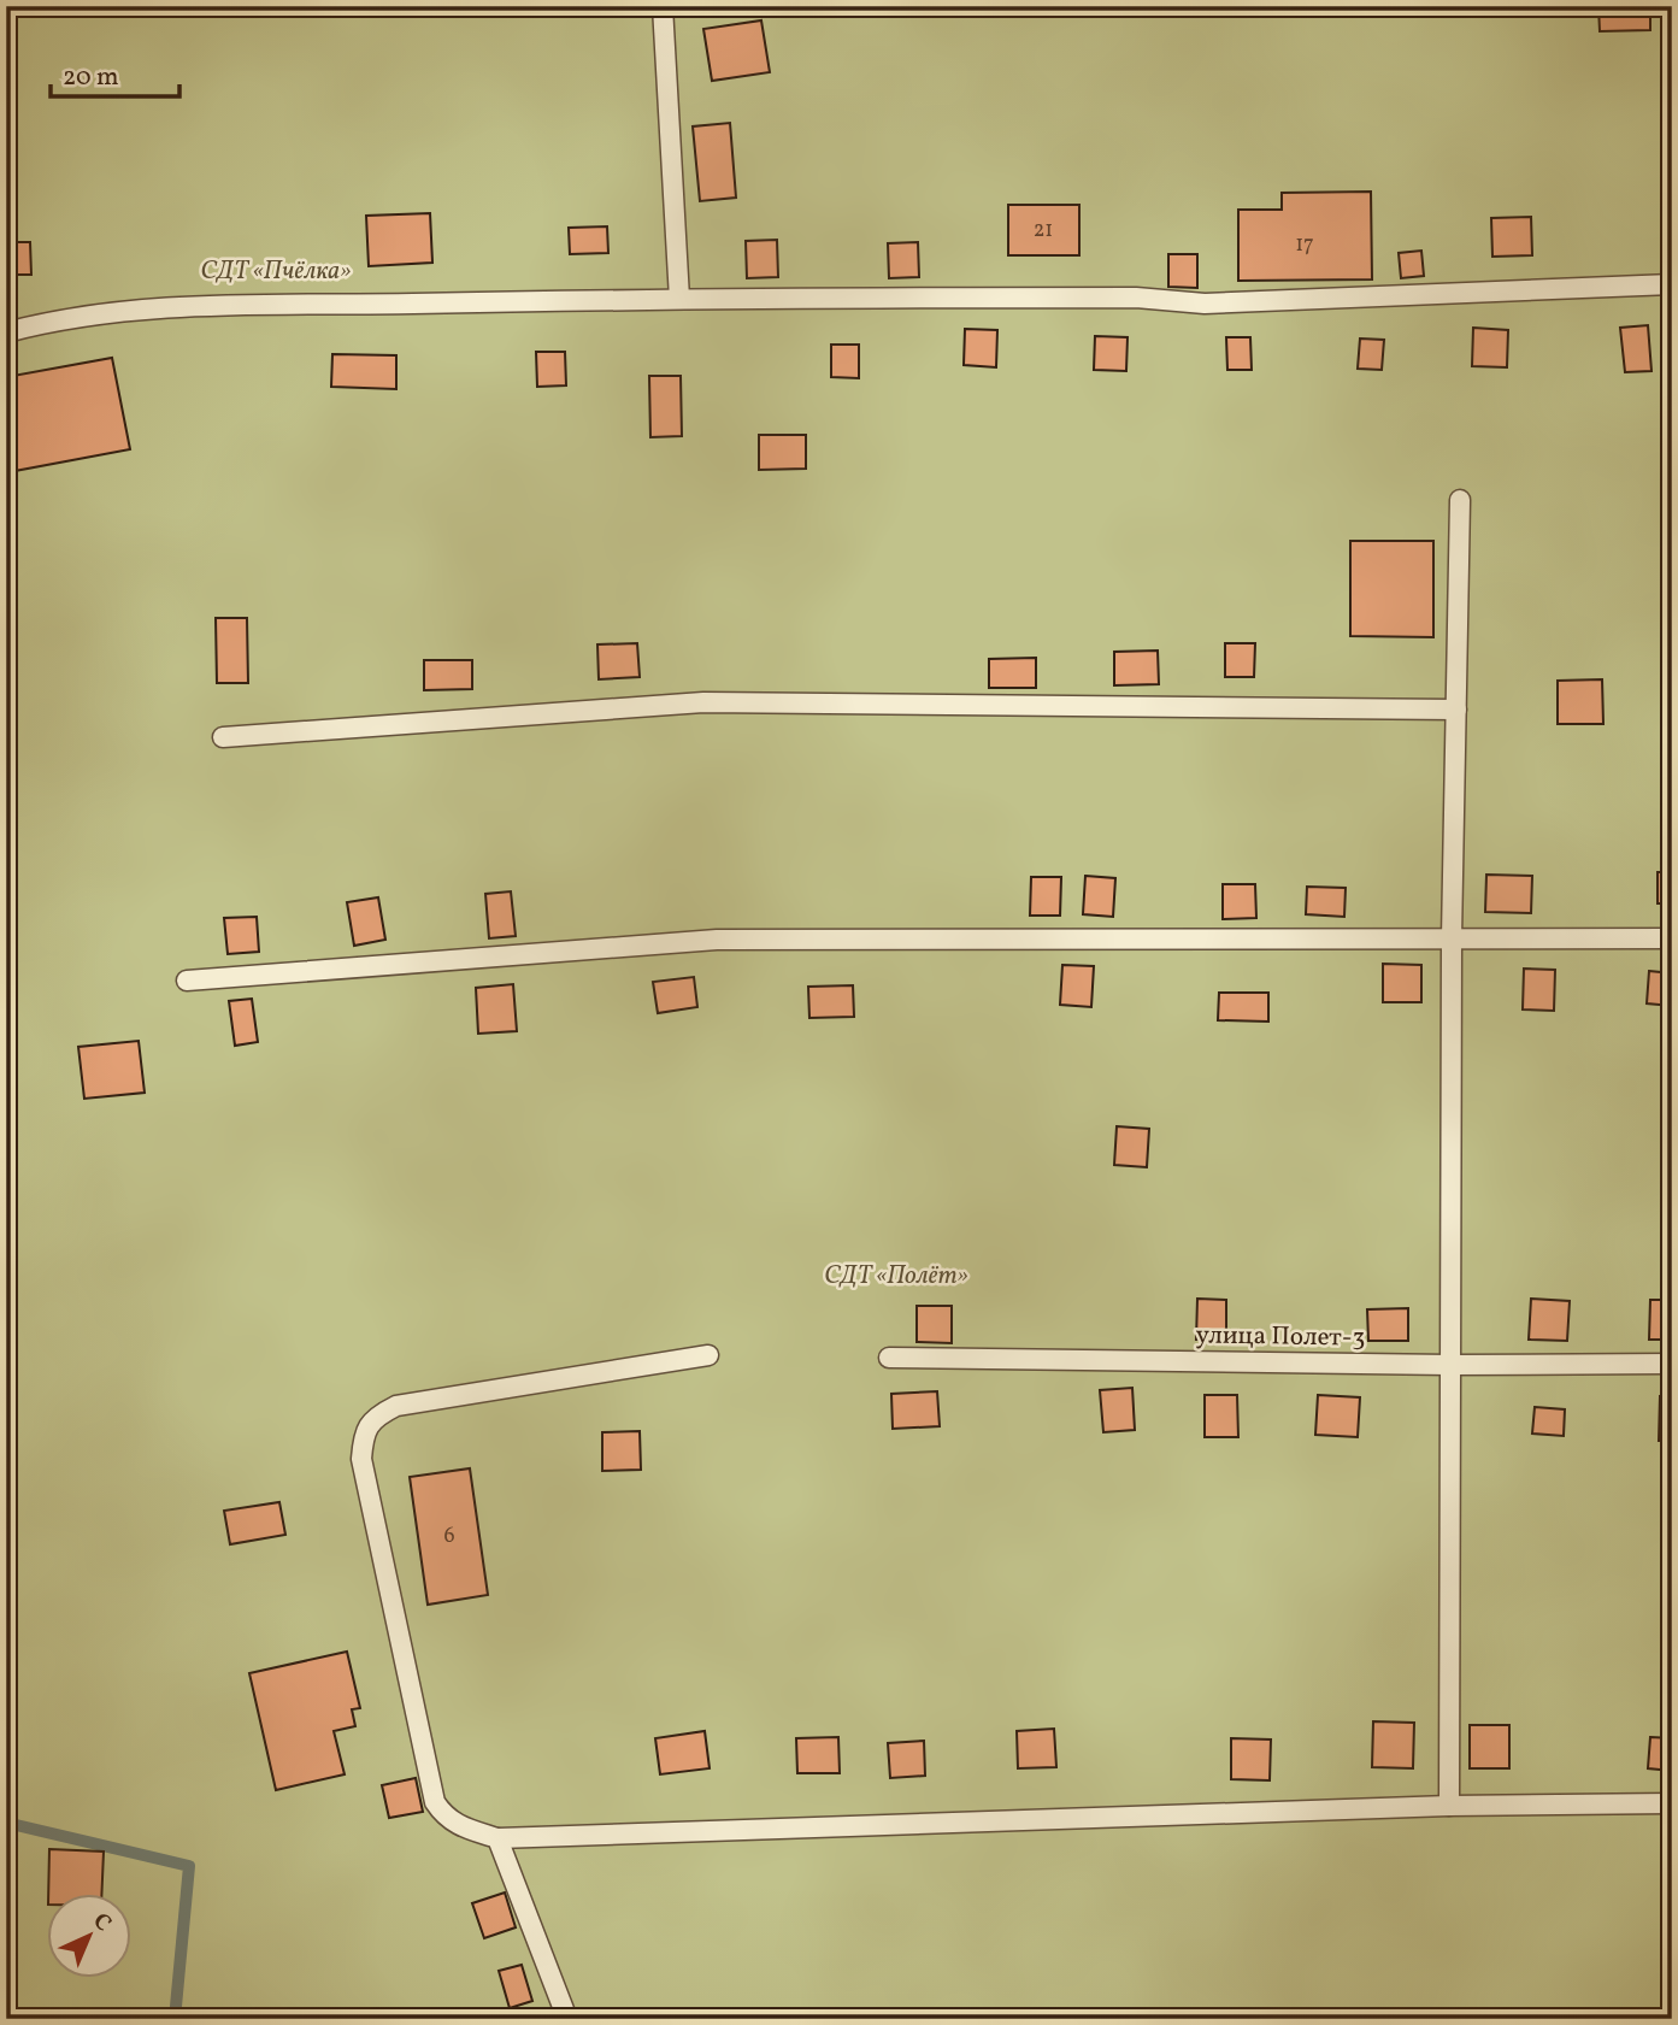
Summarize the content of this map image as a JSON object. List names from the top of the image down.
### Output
{
  "streets": {
    "lane": ["улица Полет-3"]
  },
  "parks": ["СДТ «Пчёлка»", "СДТ «Полёт»"],
  "house_numbers": ["21", "17", "6"],
  "scale_bar": "20 m",
  "north": "top right"
}
